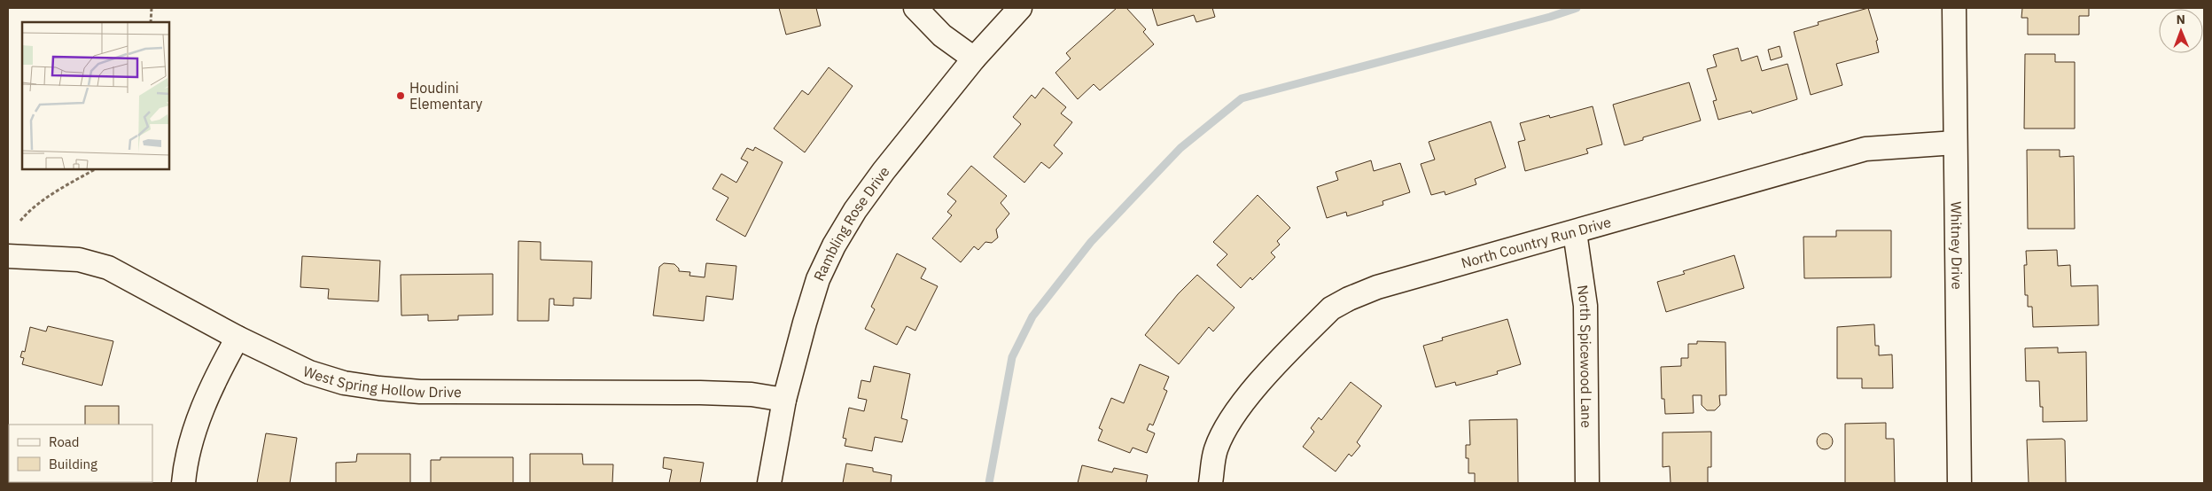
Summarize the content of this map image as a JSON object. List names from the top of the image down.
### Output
{
  "streets": {
    "street": [
      "Rambling Rose Drive",
      "North Country Run Drive",
      "Whitney Drive",
      "North Spicewood Lane",
      "West Spring Hollow Drive"
    ]
  },
  "crossings": [
    ["Rambling Rose Drive", "West Spring Hollow Drive"],
    ["North Country Run Drive", "Whitney Drive"],
    ["North Country Run Drive", "North Spicewood Lane"]
  ],
  "places": ["Houdini Elementary"],
  "legend": ["Road", "Building"],
  "north": "top"
}
